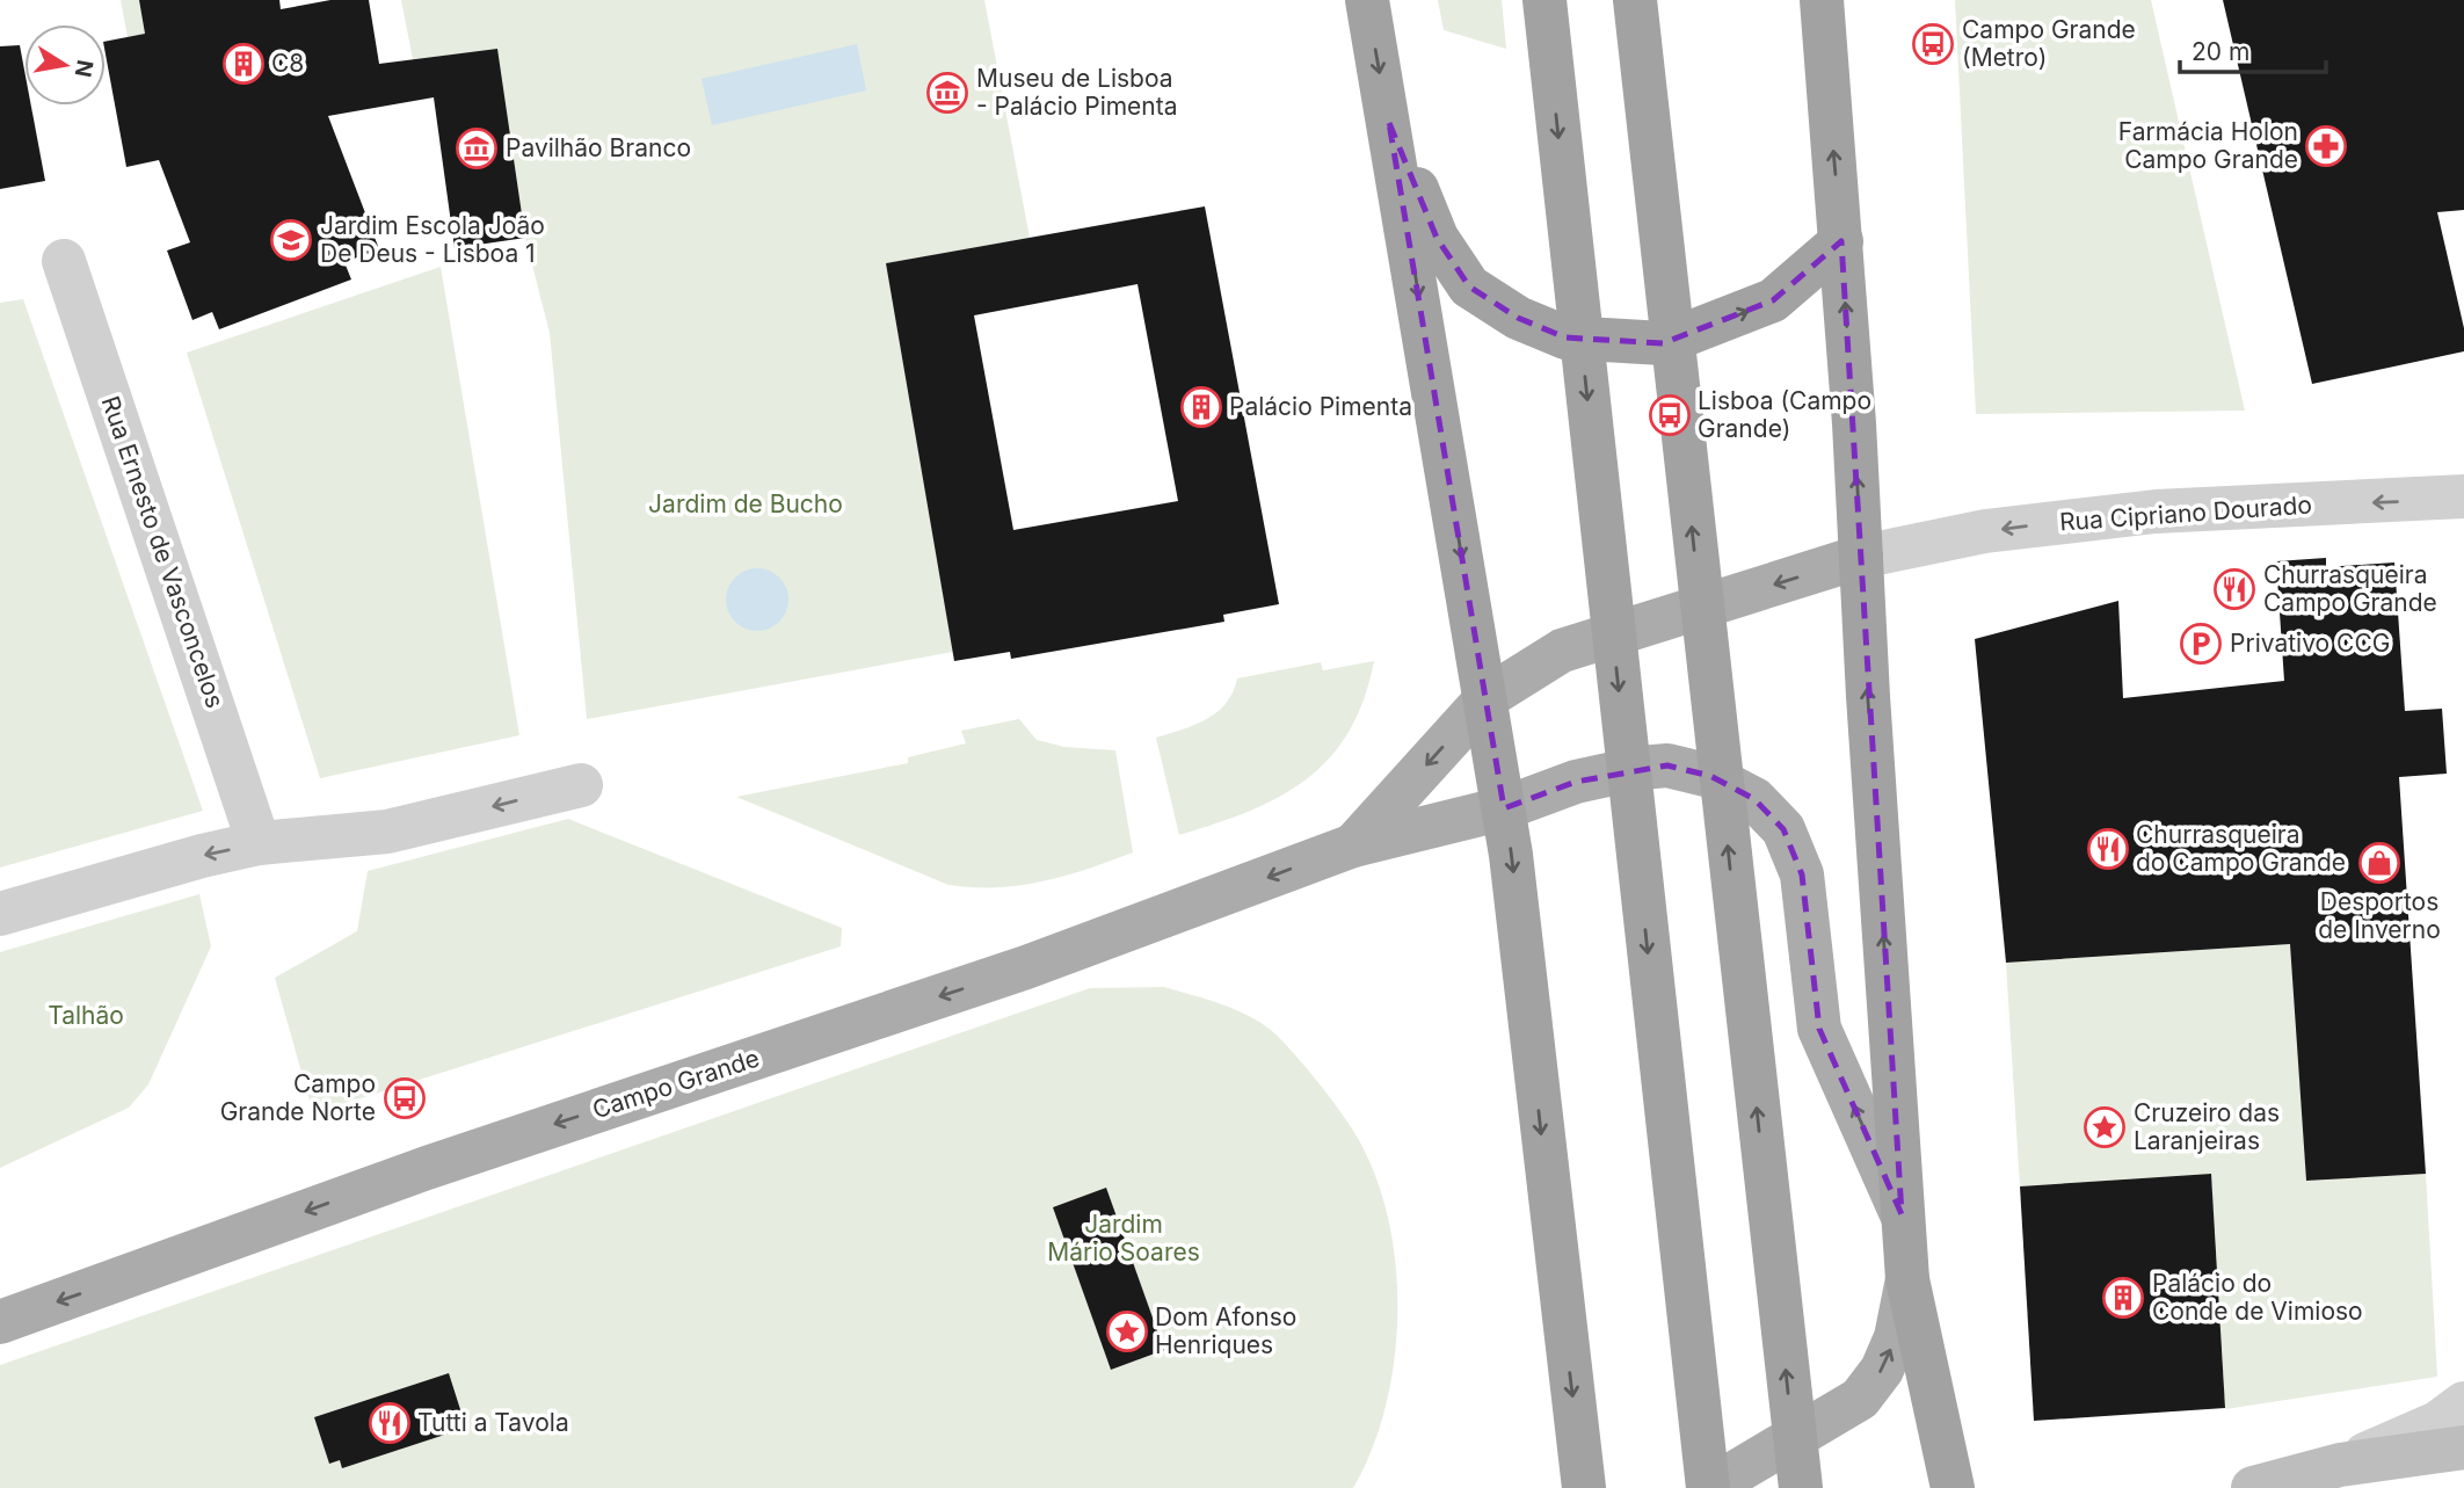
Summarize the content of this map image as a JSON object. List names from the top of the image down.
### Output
{
  "streets": {
    "main road": ["Campo Grande"],
    "street": ["Rua Cipriano Dourado", "Rua Ernesto de Vasconcelos"]
  },
  "one_way": ["Rua Cipriano Dourado", "Campo Grande"],
  "parks": ["Jardim de Bucho", "Talhão", "Jardim Mário Soares"],
  "places": {
    "bus stop": ["Campo Grande (Metro)", "Lisboa (Campo Grande)", "Campo Grande Norte"],
    "building": ["C8", "Palácio Pimenta", "Palácio do Conde de Vimioso"],
    "museum": ["Museu de Lisboa - Palácio Pimenta", "Pavilhão Branco"],
    "pharmacy": ["Farmácia Holon Campo Grande"],
    "school or university": ["Jardim Escola João De Deus - Lisboa 1"],
    "restaurant": ["Churrasqueira Campo Grande", "Churrasqueira do Campo Grande", "Tutti a Tavola"],
    "parking": ["Privativo CCG"],
    "shop": ["Desportos de Inverno"],
    "place": ["Cruzeiro das Laranjeiras", "Dom Afonso Henriques"]
  },
  "scale_bar": "20 m",
  "north": "right"
}
